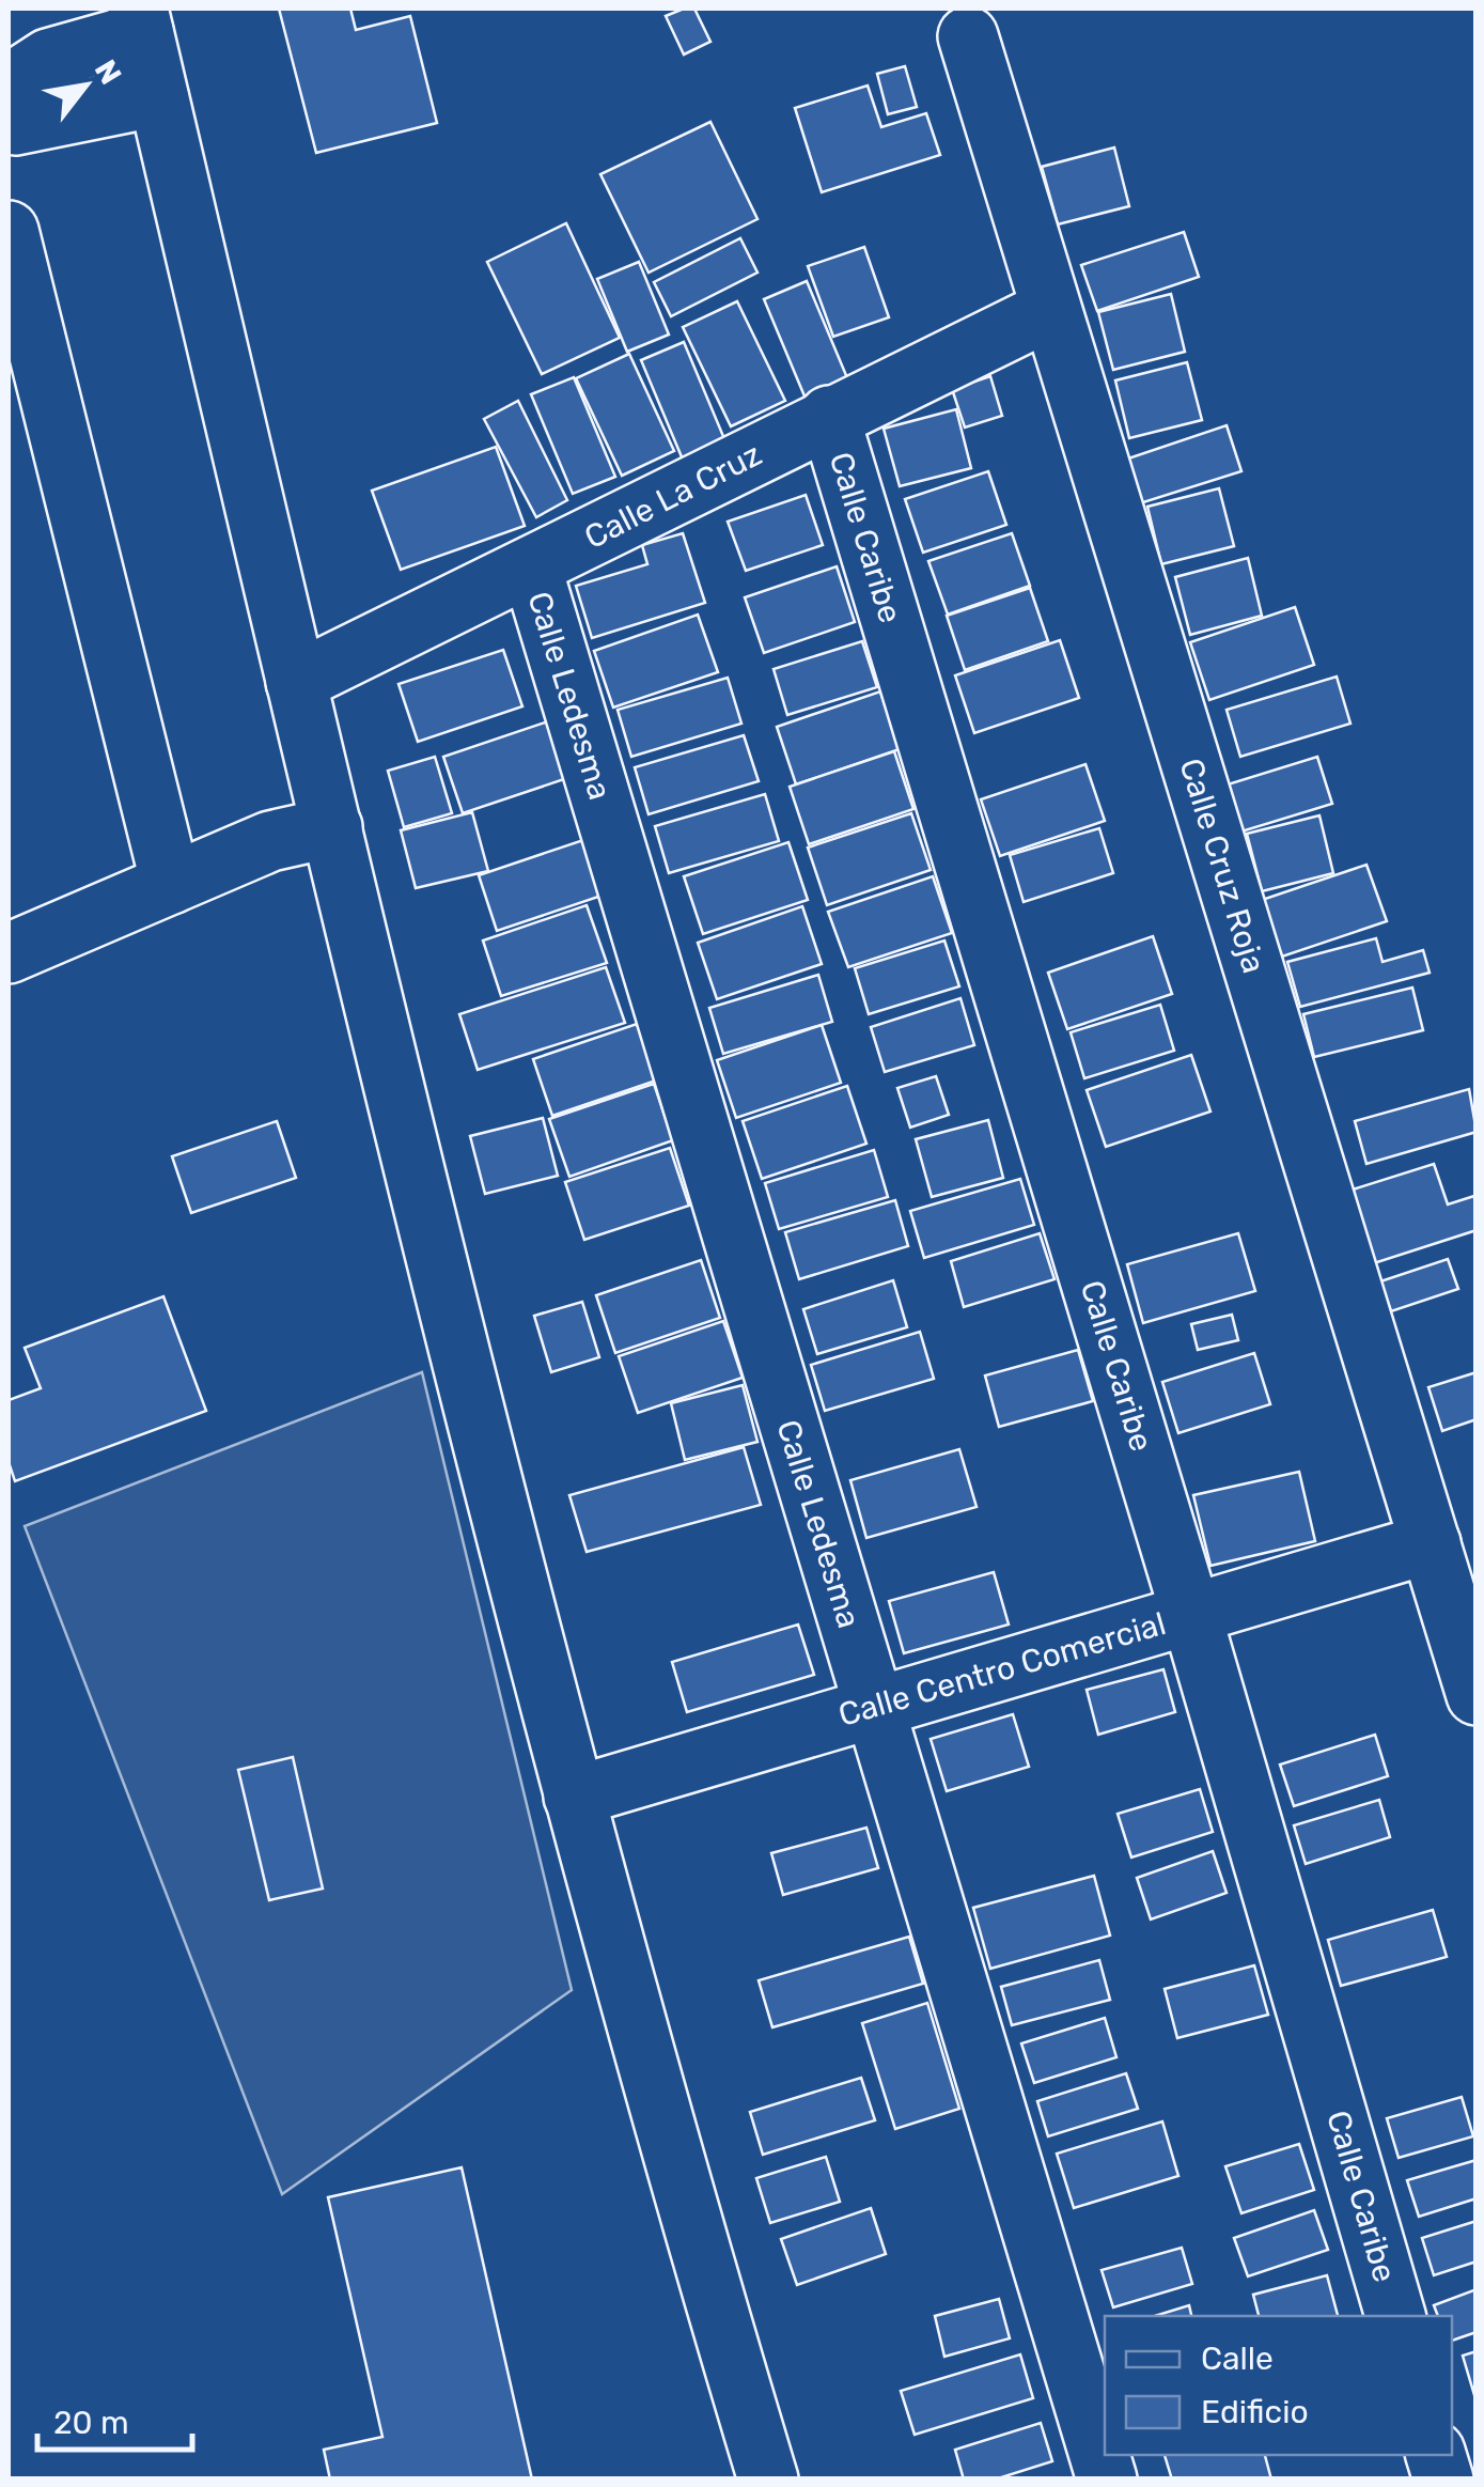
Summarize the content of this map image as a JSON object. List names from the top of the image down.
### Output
{
  "streets": {
    "street": [
      "Calle La Cruz",
      "Calle Caribe",
      "Calle Ledesma",
      "Calle Cruz Roja",
      "Calle Centro Comercial"
    ]
  },
  "crossings": [
    ["Calle La Cruz", "Calle Caribe"],
    ["Calle La Cruz", "Calle Ledesma"],
    ["Calle La Cruz", "Calle Cruz Roja"],
    ["Calle Caribe", "Calle Centro Comercial"],
    ["Calle Ledesma", "Calle Centro Comercial"],
    ["Calle Cruz Roja", "Calle Centro Comercial"]
  ],
  "legend": ["Calle", "Edificio"],
  "scale_bar": "20 m",
  "north": "top right"
}
